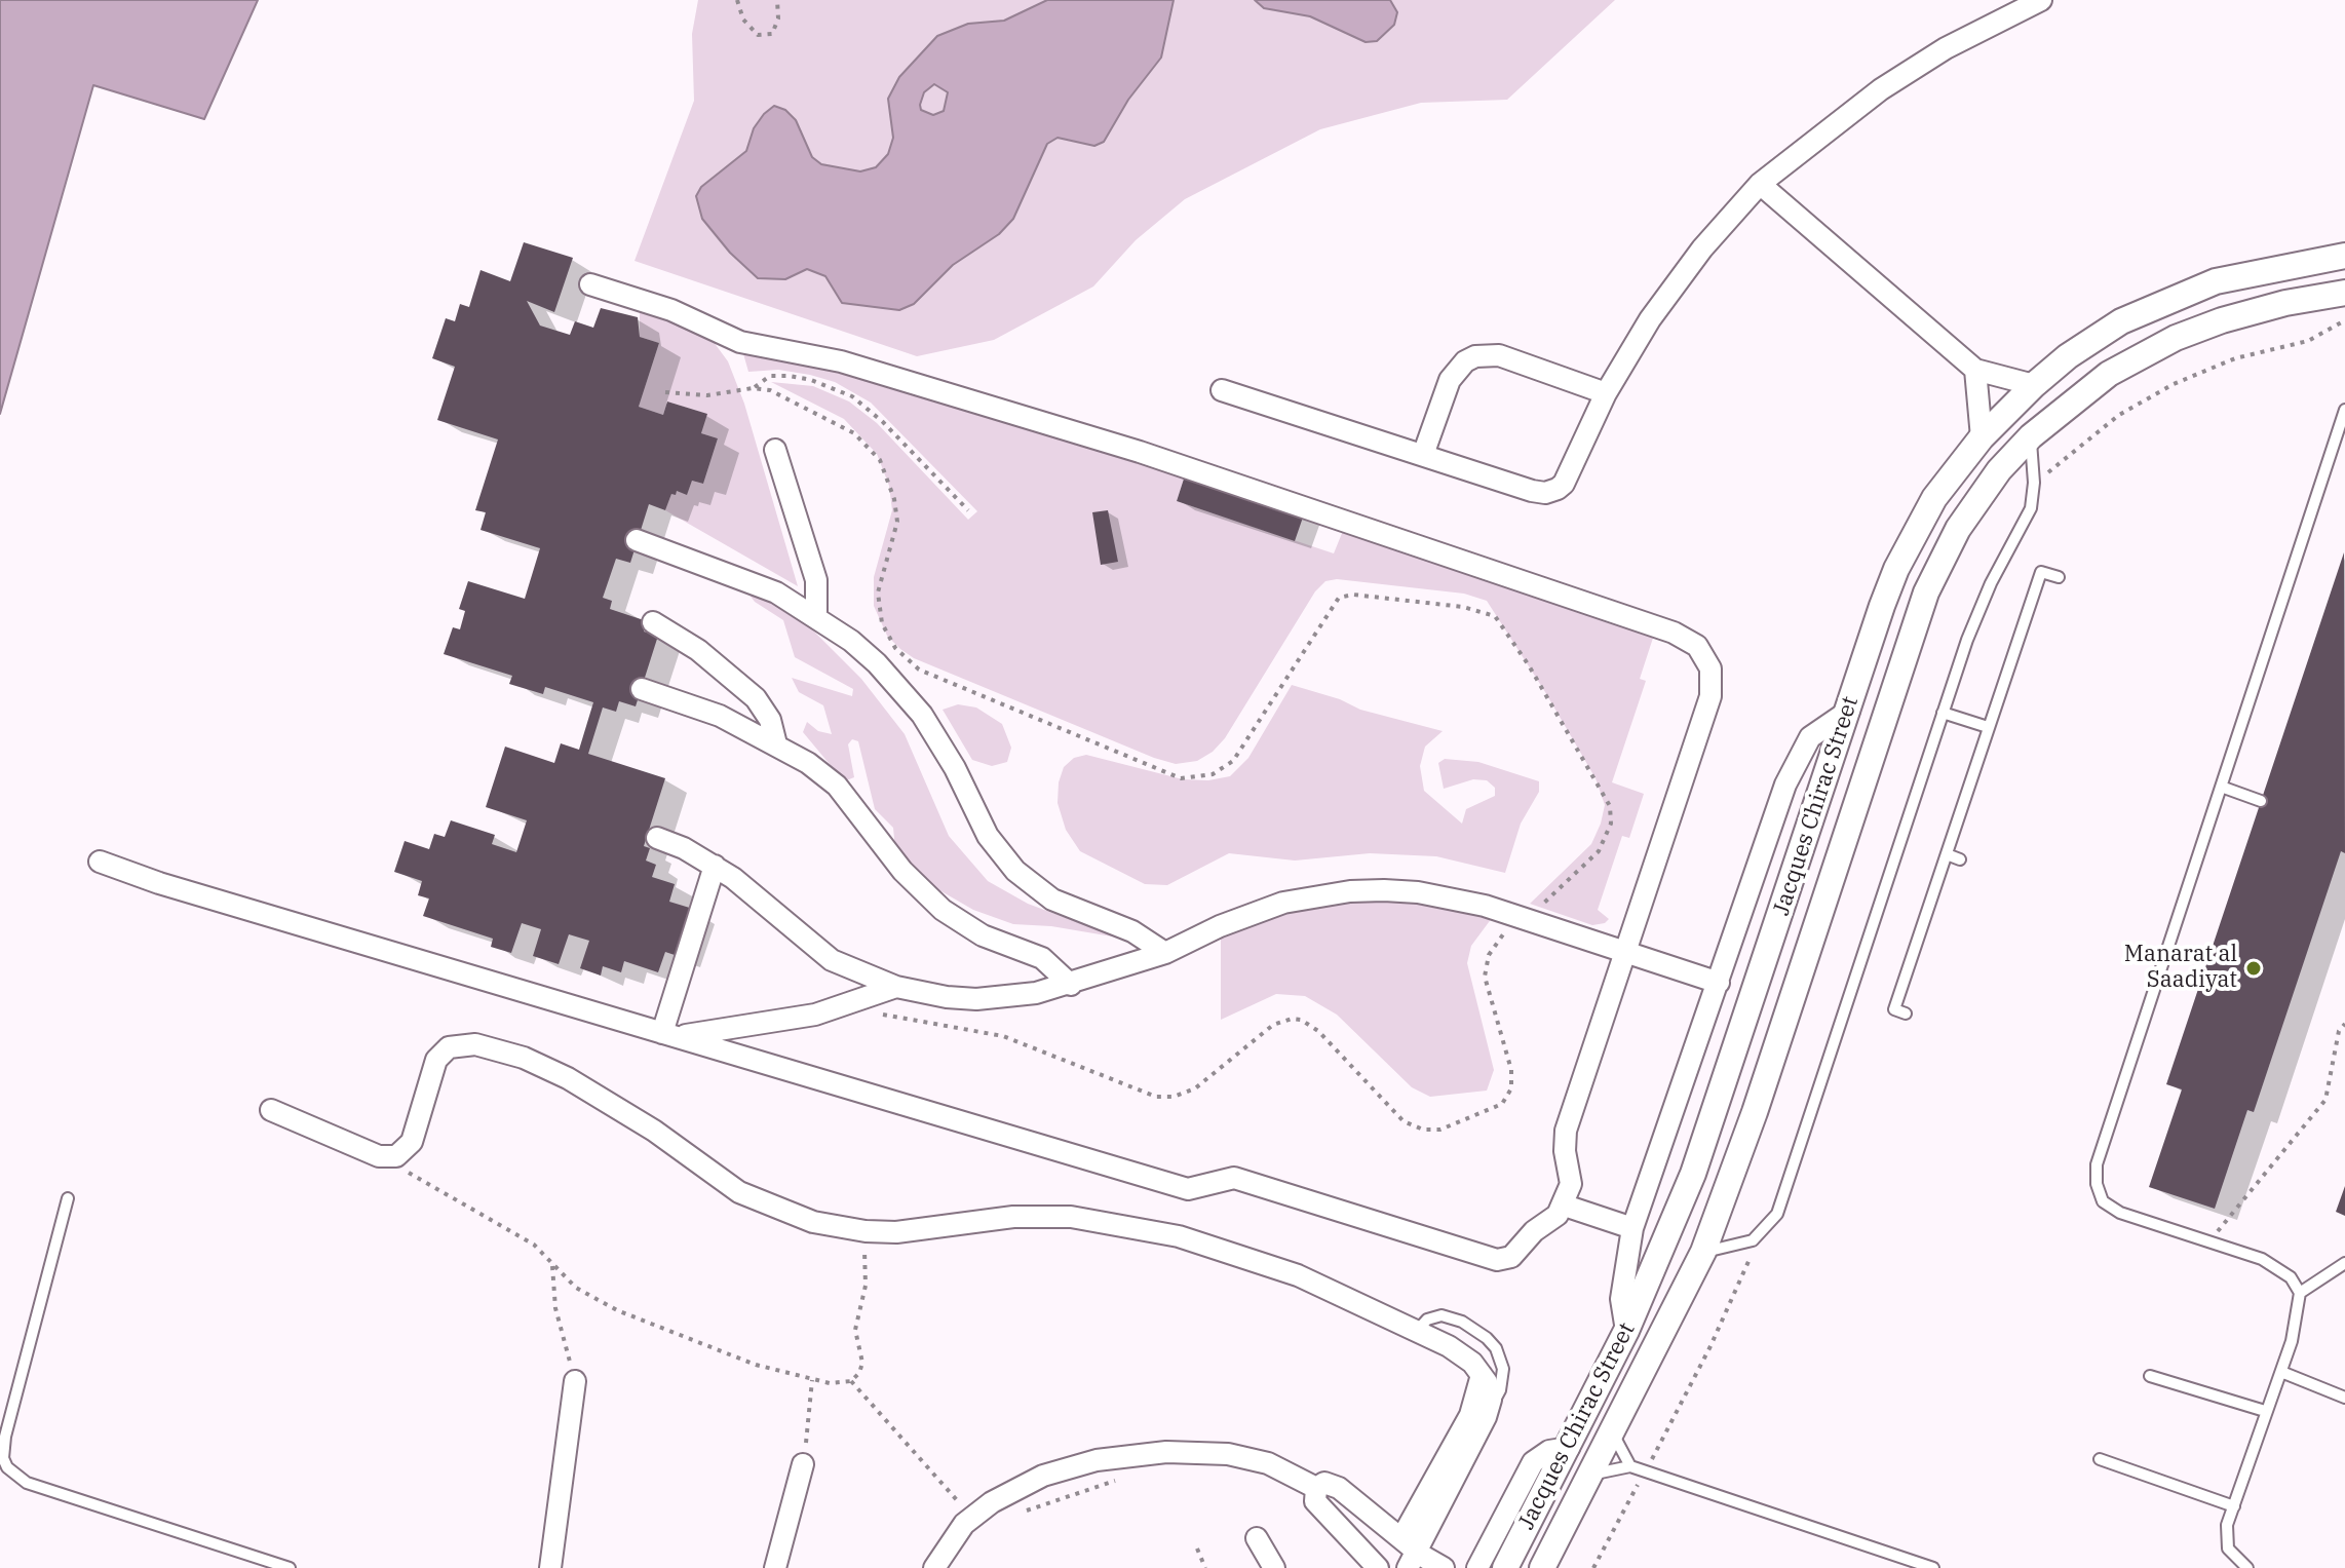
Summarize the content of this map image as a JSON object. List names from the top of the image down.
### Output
{
  "streets": {
    "street": ["Jacques Chirac Street"]
  },
  "places": ["Manarat al Saadiyat"]
}
